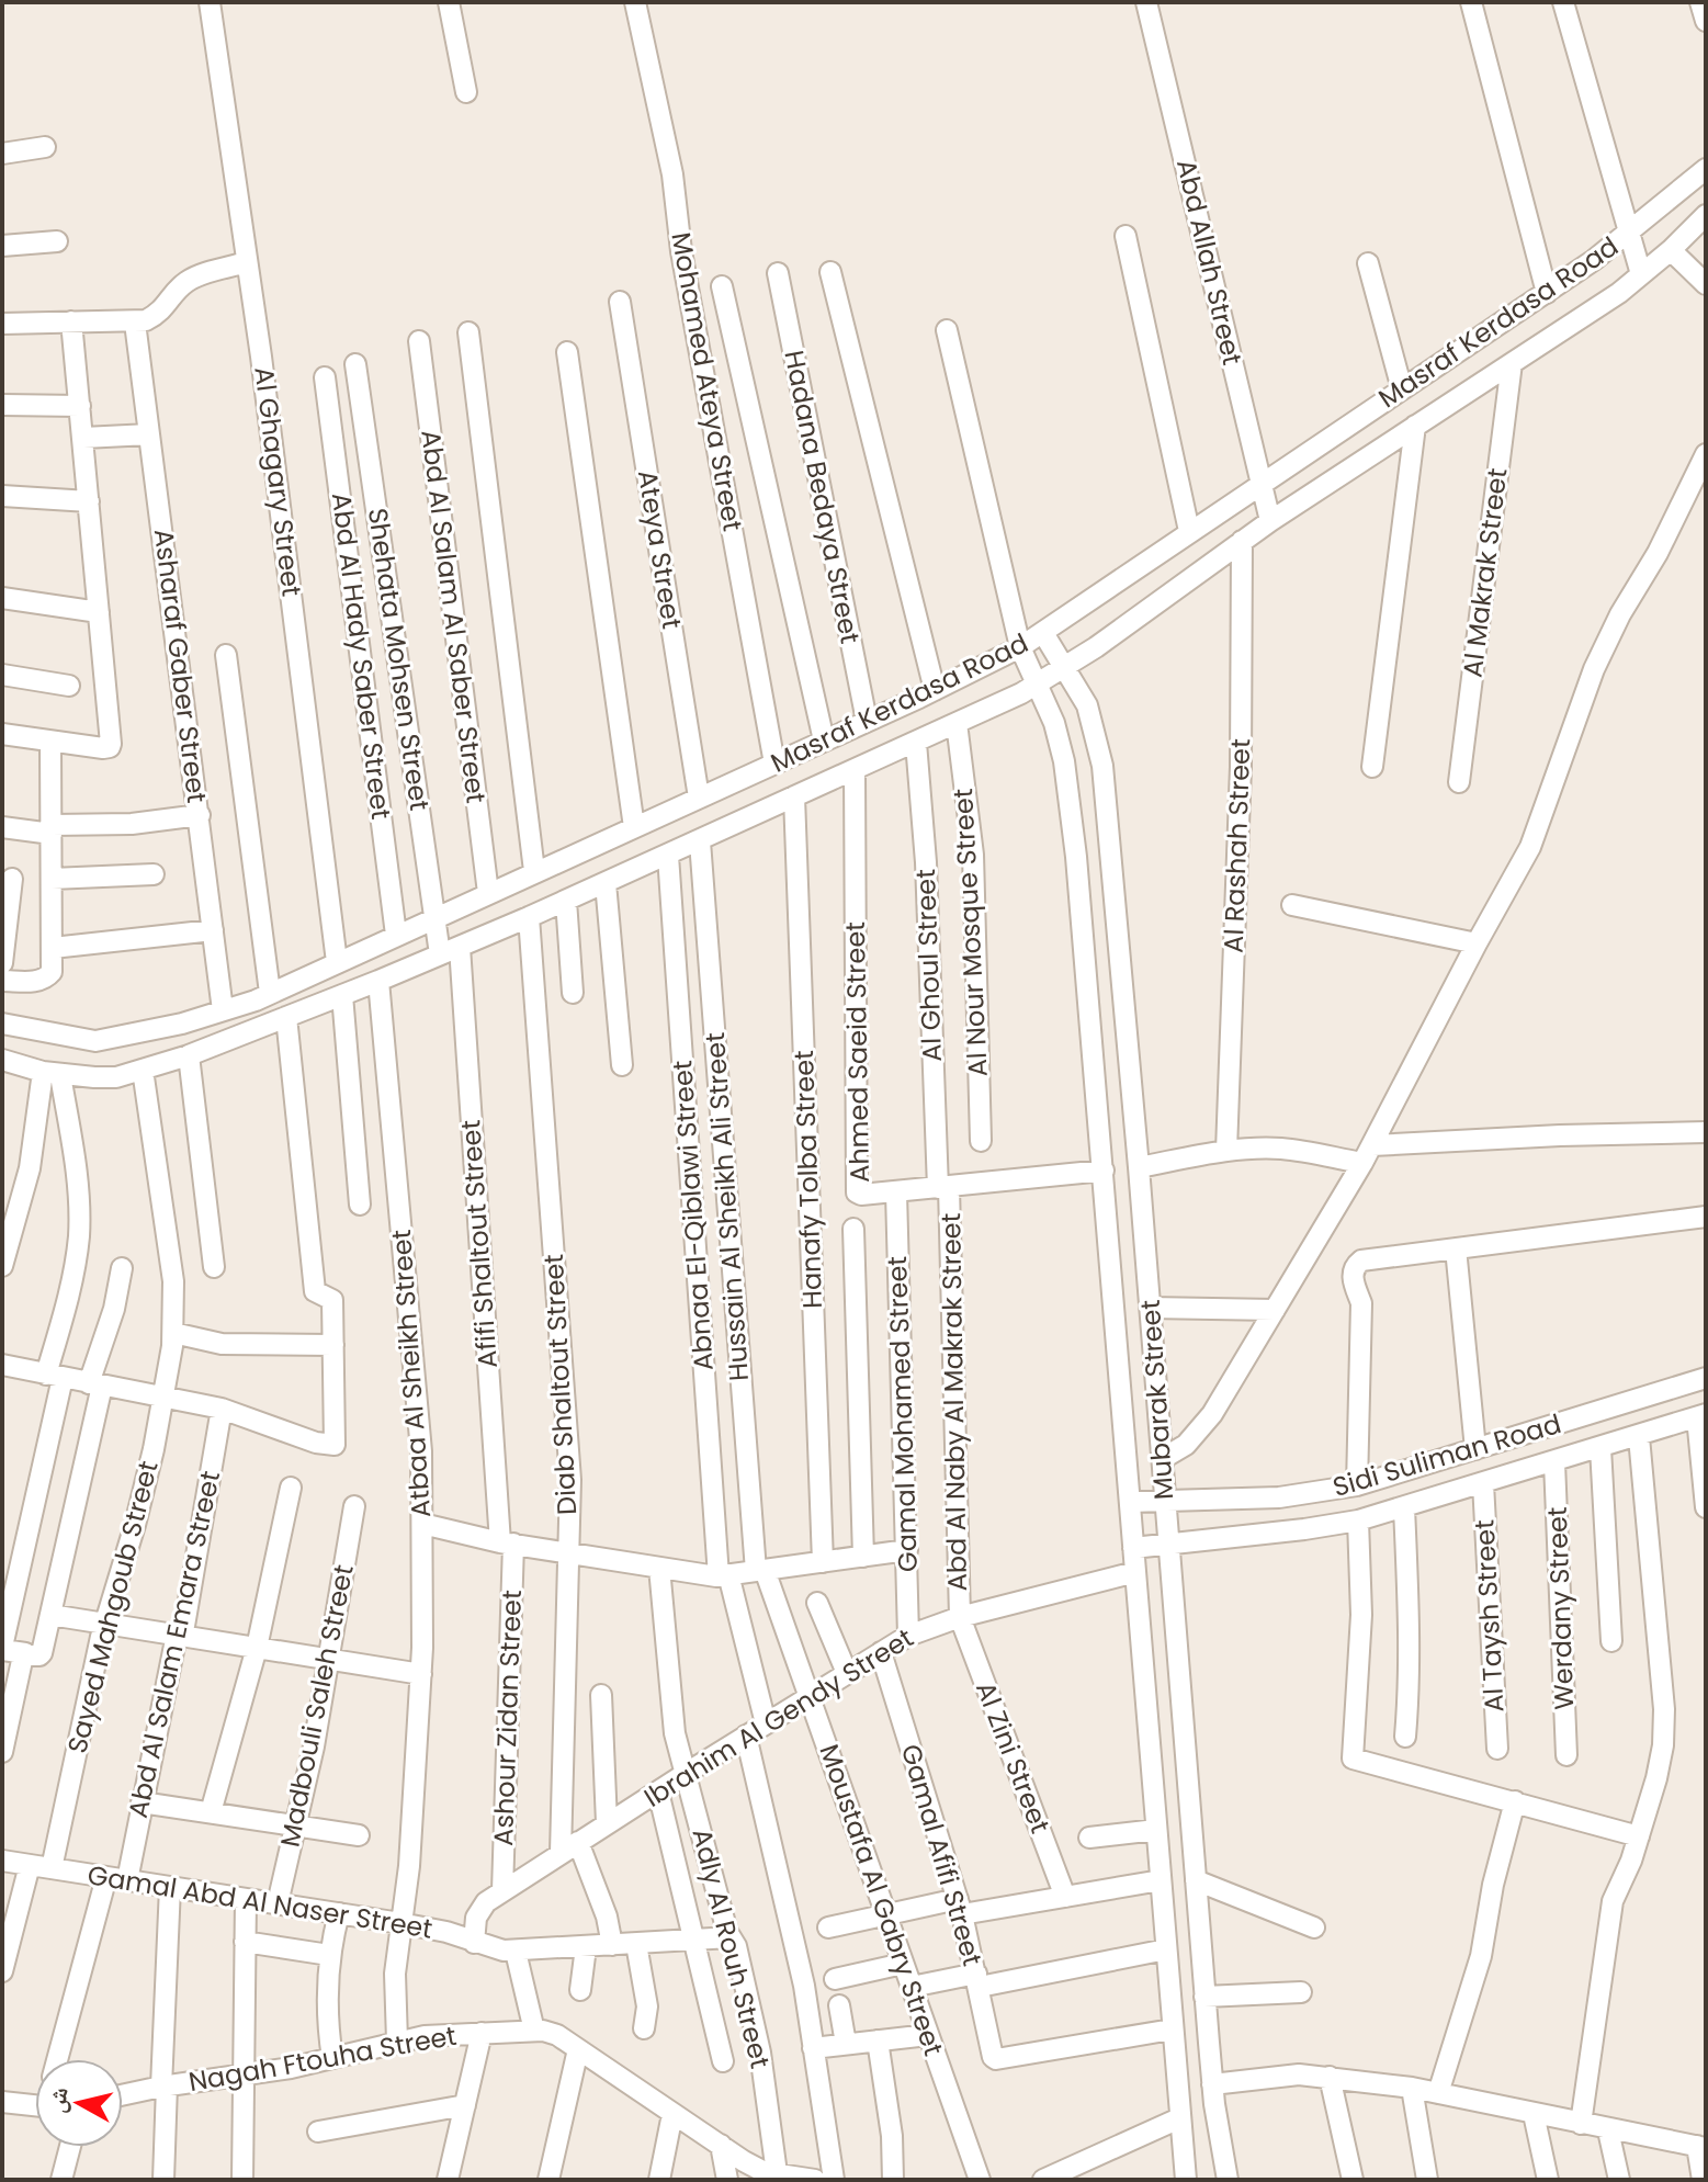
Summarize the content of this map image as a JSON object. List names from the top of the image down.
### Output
{
  "streets": {
    "street": [
      "Abd Allah Street",
      "Masraf Kerdasa Road",
      "Mohamed Ateya Street",
      "Al Ghagary Street",
      "Hadana Bedaya Street",
      "Ateya Street",
      "Al Makrak Street",
      "Abd Al Salam Al Saber Street",
      "Abd Al Hady Saber Street",
      "Shehata Mohsen Street",
      "Asharaf Gaber Street",
      "Al Rashah Street",
      "Al Nour Mosque Street",
      "Al Ghoul Street",
      "Ahmed Saeid Street",
      "Hanafy Tolba Street",
      "Hussain Al Sheikh Ali Street",
      "Abnaa El-Qiblawi Street",
      "Afifi Shaltout Street",
      "Atbaa Al Sheikh Street",
      "Diab Shaltout Street",
      "Mubarak Street",
      "Abd Al Naby Al Makrak Street",
      "Gamal Mohamed Street",
      "Sidi Suliman Road",
      "Sayed Mahgoub Street",
      "Werdany Street",
      "Al Taysh Street",
      "Abd Al Salam Emara Street",
      "Madbouli Saleh Street",
      "Ashour Zidan Street",
      "Ibrahim Al Gendy Street",
      "Al Zini Street",
      "Gamal Afifi Street",
      "Moustafa Al Gabry Street",
      "Gamal Abd Al Naser Street",
      "Adly Al Rouh Street",
      "Nagah Ftouha Street"
    ]
  },
  "crossings": [
    ["Abd Allah Street", "Masraf Kerdasa Road"],
    ["Masraf Kerdasa Road", "Mohamed Ateya Street"],
    ["Masraf Kerdasa Road", "Al Ghagary Street"],
    ["Masraf Kerdasa Road", "Hadana Bedaya Street"],
    ["Masraf Kerdasa Road", "Ateya Street"],
    ["Masraf Kerdasa Road", "Al Makrak Street"],
    ["Masraf Kerdasa Road", "Abd Al Salam Al Saber Street"],
    ["Masraf Kerdasa Road", "Abd Al Hady Saber Street"],
    ["Masraf Kerdasa Road", "Shehata Mohsen Street"],
    ["Masraf Kerdasa Road", "Asharaf Gaber Street"],
    ["Masraf Kerdasa Road", "Al Rashah Street"],
    ["Masraf Kerdasa Road", "Al Nour Mosque Street"],
    ["Masraf Kerdasa Road", "Al Ghoul Street"],
    ["Masraf Kerdasa Road", "Ahmed Saeid Street"],
    ["Masraf Kerdasa Road", "Hanafy Tolba Street"],
    ["Masraf Kerdasa Road", "Hussain Al Sheikh Ali Street"],
    ["Masraf Kerdasa Road", "Abnaa El-Qiblawi Street"],
    ["Masraf Kerdasa Road", "Afifi Shaltout Street"],
    ["Masraf Kerdasa Road", "Atbaa Al Sheikh Street"],
    ["Masraf Kerdasa Road", "Diab Shaltout Street"],
    ["Masraf Kerdasa Road", "Mubarak Street"],
    ["Masraf Kerdasa Road", "Sayed Mahgoub Street"],
    ["Al Ghoul Street", "Ahmed Saeid Street"],
    ["Al Ghoul Street", "Abd Al Naby Al Makrak Street"],
    ["Ahmed Saeid Street", "Mubarak Street"],
    ["Ahmed Saeid Street", "Abd Al Naby Al Makrak Street"],
    ["Ahmed Saeid Street", "Gamal Mohamed Street"],
    ["Hussain Al Sheikh Ali Street", "Moustafa Al Gabry Street"],
    ["Abnaa El-Qiblawi Street", "Ibrahim Al Gendy Street"],
    ["Afifi Shaltout Street", "Ashour Zidan Street"],
    ["Atbaa Al Sheikh Street", "Gamal Abd Al Naser Street"],
    ["Atbaa Al Sheikh Street", "Nagah Ftouha Street"],
    ["Diab Shaltout Street", "Ibrahim Al Gendy Street"],
    ["Mubarak Street", "Sidi Suliman Road"],
    ["Mubarak Street", "Ibrahim Al Gendy Street"],
    ["Mubarak Street", "Gamal Afifi Street"],
    ["Abd Al Naby Al Makrak Street", "Ibrahim Al Gendy Street"],
    ["Abd Al Naby Al Makrak Street", "Al Zini Street"],
    ["Gamal Mohamed Street", "Ibrahim Al Gendy Street"],
    ["Sidi Suliman Road", "Werdany Street"],
    ["Sidi Suliman Road", "Al Taysh Street"],
    ["Sayed Mahgoub Street", "Gamal Abd Al Naser Street"],
    ["Abd Al Salam Emara Street", "Gamal Abd Al Naser Street"],
    ["Madbouli Saleh Street", "Gamal Abd Al Naser Street"],
    ["Ashour Zidan Street", "Ibrahim Al Gendy Street"],
    ["Ibrahim Al Gendy Street", "Al Zini Street"],
    ["Ibrahim Al Gendy Street", "Gamal Afifi Street"],
    ["Ibrahim Al Gendy Street", "Moustafa Al Gabry Street"],
    ["Ibrahim Al Gendy Street", "Gamal Abd Al Naser Street"],
    ["Ibrahim Al Gendy Street", "Adly Al Rouh Street"],
    ["Gamal Abd Al Naser Street", "Adly Al Rouh Street"],
    ["Adly Al Rouh Street", "Nagah Ftouha Street"]
  ],
  "north": "left"
}
